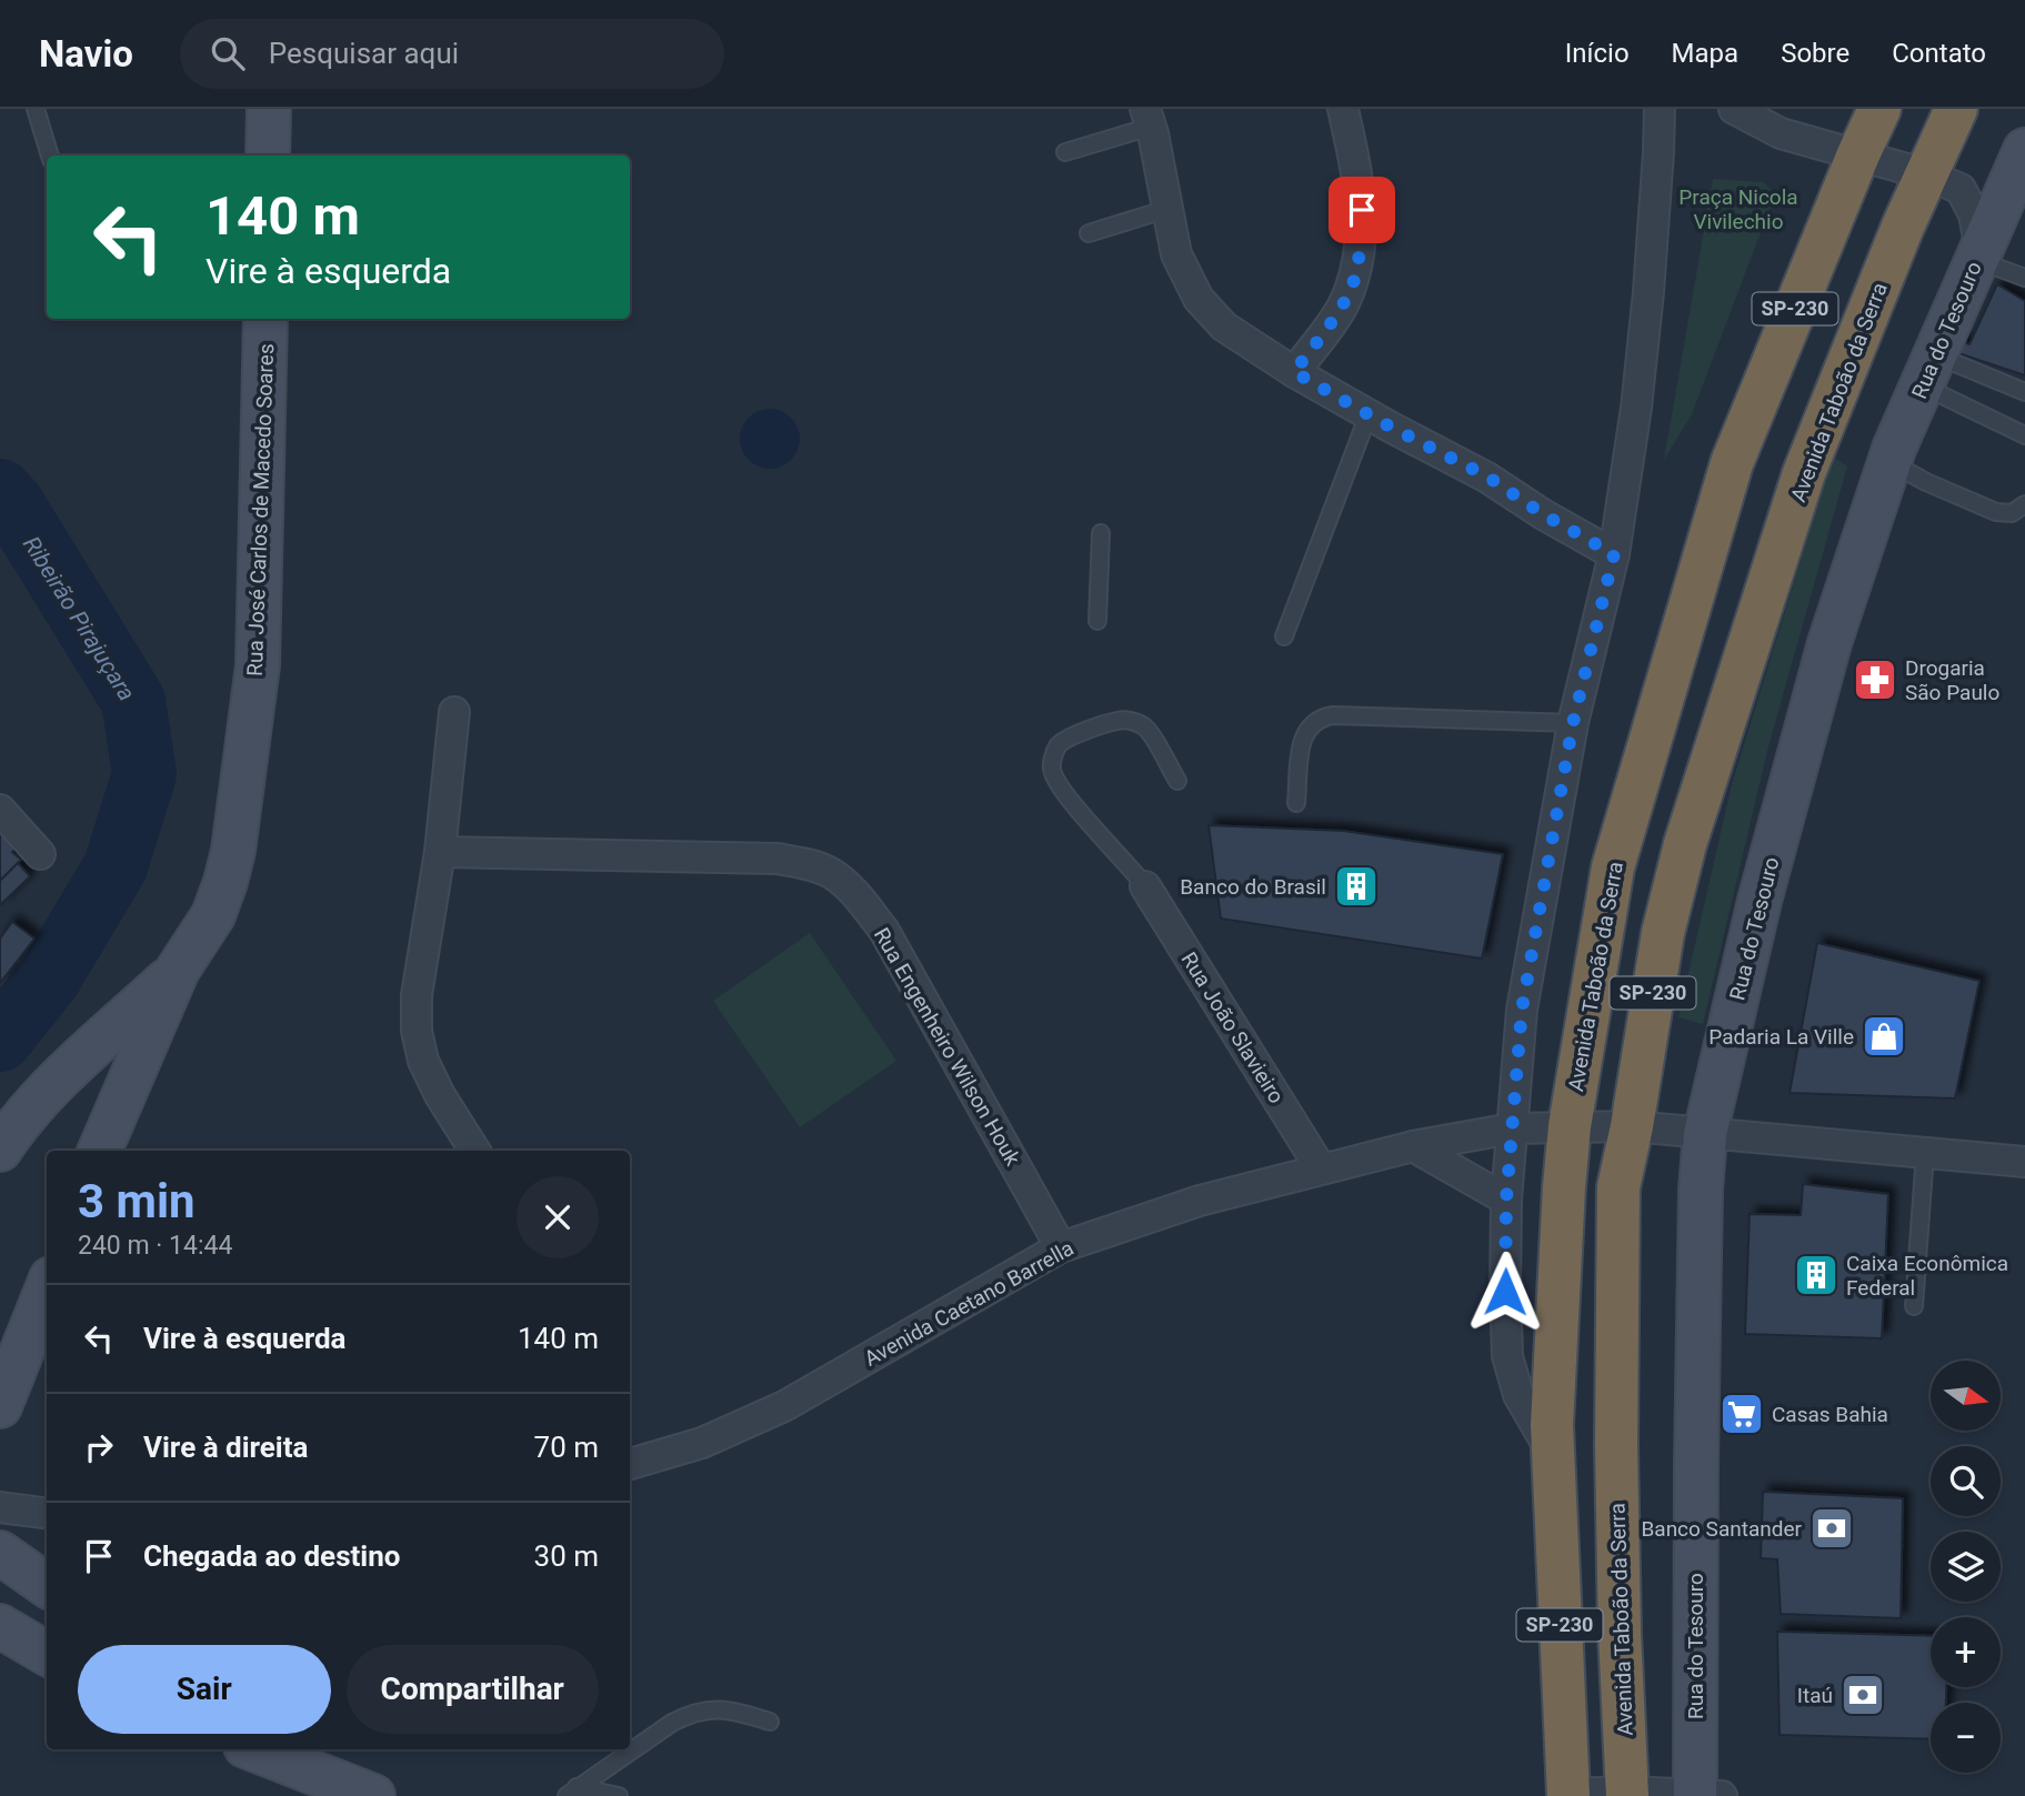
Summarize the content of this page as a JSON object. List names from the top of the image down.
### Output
{
  "streets": {
    "highway": ["SP-230", "Avenida Taboão da Serra"],
    "street": [
      "Rua do Tesouro",
      "Rua José Carlos de Macedo Soares",
      "Rua João Slavieiro",
      "Rua Engenheiro Wilson Houk",
      "Avenida Caetano Barrella"
    ]
  },
  "crossings": [
    ["SP-230", "Avenida Taboão da Serra"],
    ["Rua do Tesouro", "Avenida Caetano Barrella"],
    ["Avenida Taboão da Serra", "Avenida Caetano Barrella"],
    ["Rua João Slavieiro", "Avenida Caetano Barrella"],
    ["Rua Engenheiro Wilson Houk", "Avenida Caetano Barrella"]
  ],
  "water": ["Ribeirão Pirajuçara"],
  "parks": ["Praça Nicola Vivilechio"],
  "places": {
    "pharmacy": ["Drogaria São Paulo"],
    "building": ["Banco do Brasil", "Caixa Econômica Federal"],
    "shop": ["Padaria La Ville"],
    "supermarket": ["Casas Bahia"],
    "bank": ["Banco Santander", "Itaú"]
  },
  "north": "right",
  "page": {
    "header": "Navio",
    "search": "Pesquisar aqui",
    "nav": [
      "Início",
      "Mapa",
      "Sobre",
      "Contato"
    ],
    "turn": ["140 m", "Vire à esquerda"],
    "heading": ["3 min", "240 m · 14:44"],
    "list": [
      {
        "name": "Vire à esquerda",
        "value": "140 m"
      },
      {
        "name": "Vire à direita",
        "value": "70 m"
      },
      {
        "name": "Chegada ao destino",
        "value": "30 m"
      }
    ],
    "map_buttons": ["+", "−"],
    "buttons": ["Sair", "Compartilhar"]
  }
}
